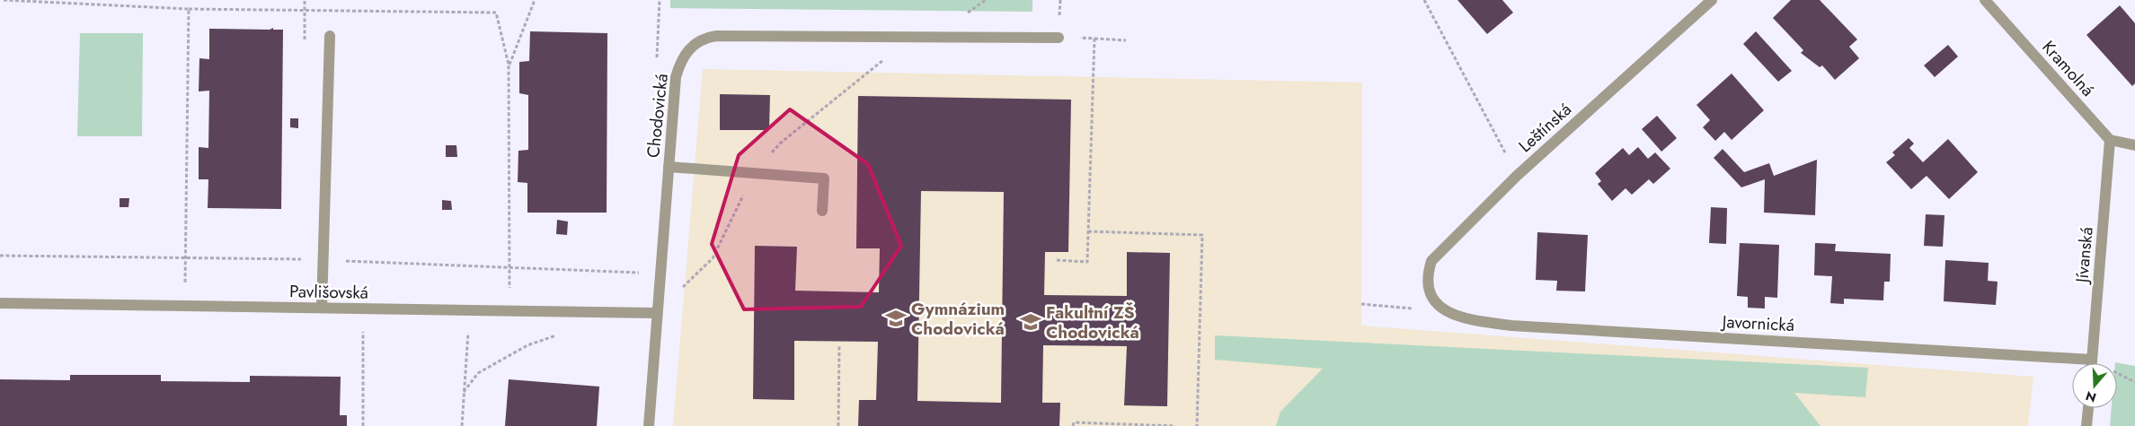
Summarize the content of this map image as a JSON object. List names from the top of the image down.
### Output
{
  "streets": {
    "street": [
      "Kramolná",
      "Chodovická",
      "Leštínská",
      "Jívanská",
      "Pavlišovská",
      "Javornická"
    ]
  },
  "crossings": [
    ["Kramolná", "Jívanská"],
    ["Chodovická", "Pavlišovská"],
    ["Leštínská", "Javornická"],
    ["Jívanská", "Javornická"]
  ],
  "places": {
    "school or university": ["Gymnázium Chodovická", "Fakultní ZŠ Chodovická"]
  },
  "north": "bottom"
}
